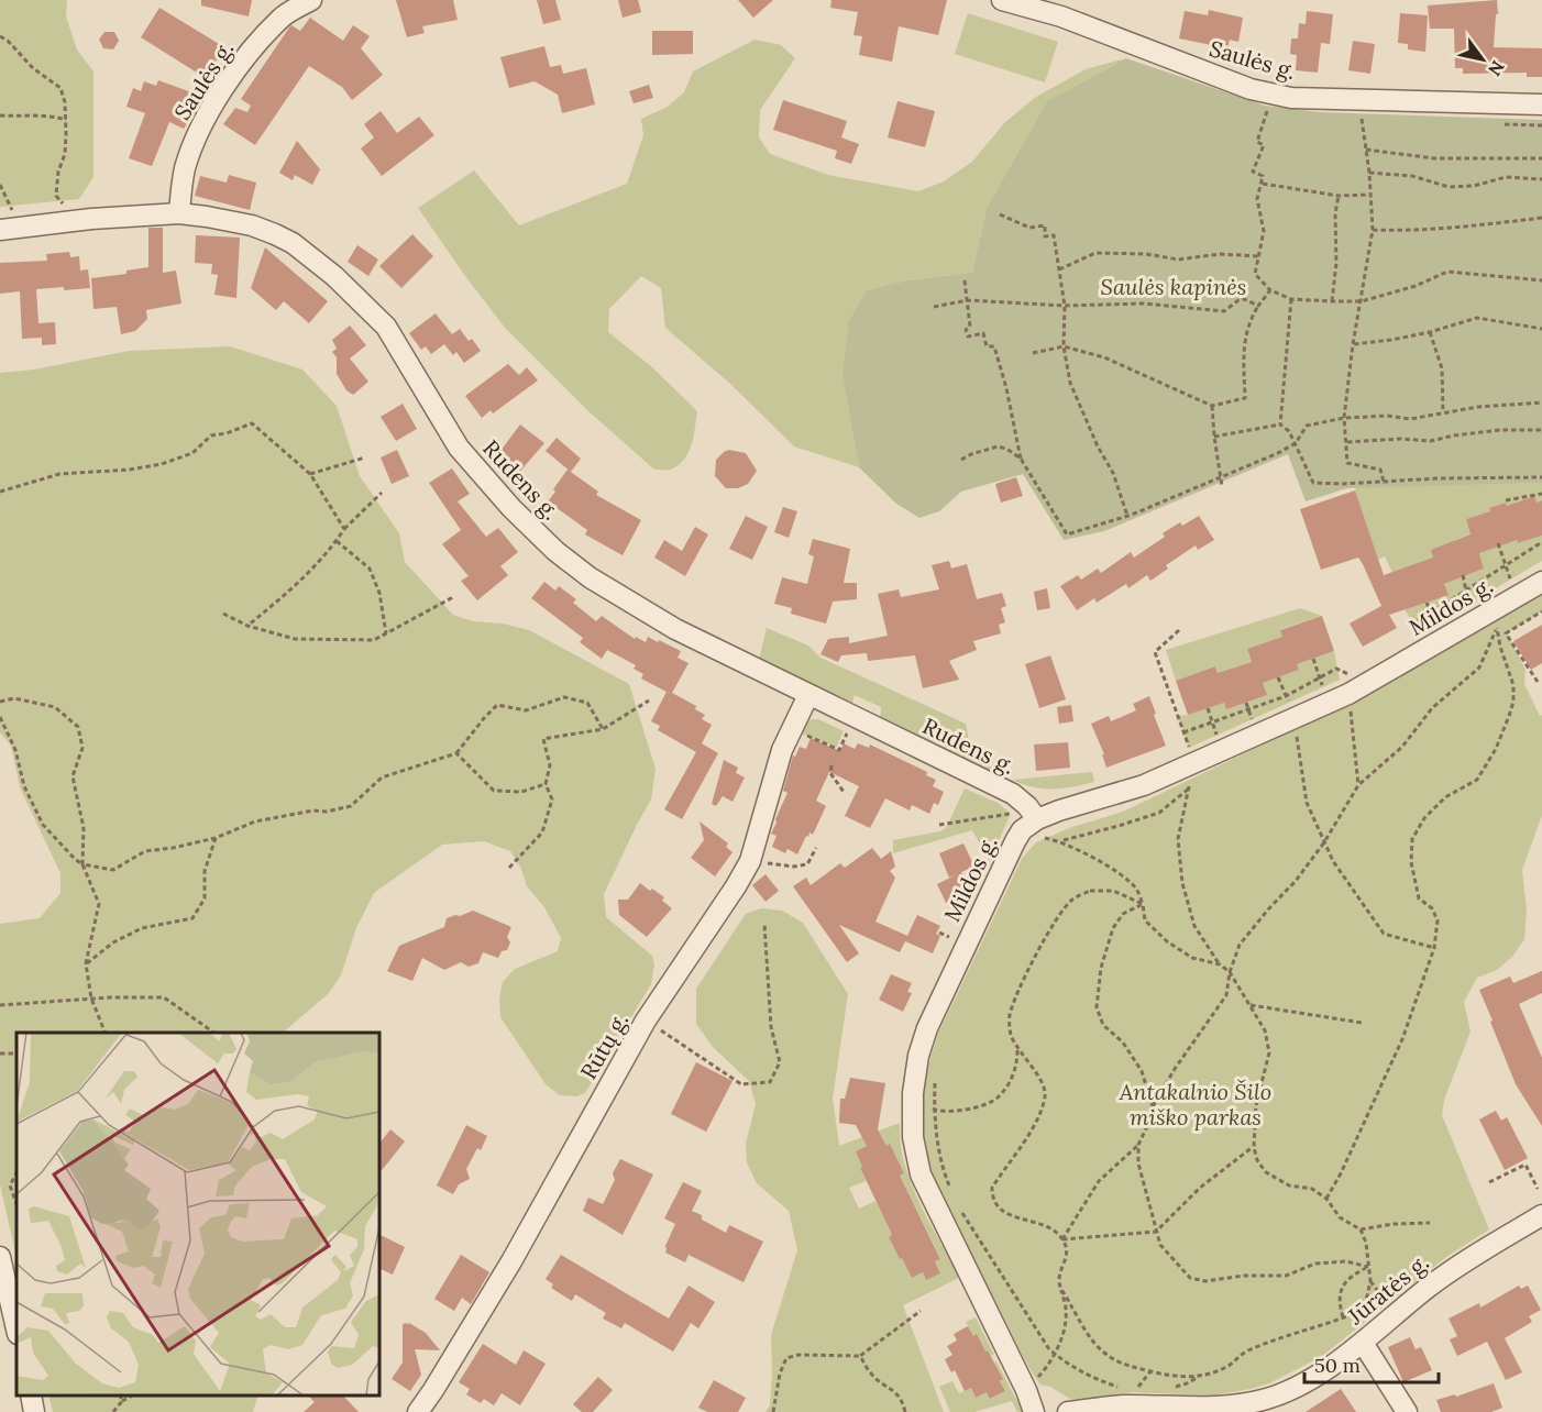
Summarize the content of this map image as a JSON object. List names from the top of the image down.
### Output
{
  "streets": {
    "street": [
      "Saulės g.",
      "Rudens g.",
      "Mildos g.",
      "Rūtų g.",
      "Jūratės g."
    ]
  },
  "crossings": [
    ["Saulės g.", "Rudens g."],
    ["Rudens g.", "Mildos g."],
    ["Rudens g.", "Rūtų g."]
  ],
  "parks": ["Saulės kapinės", "Antakalnio Šilo miško parkas"],
  "scale_bar": "50 m",
  "north": "bottom right"
}
